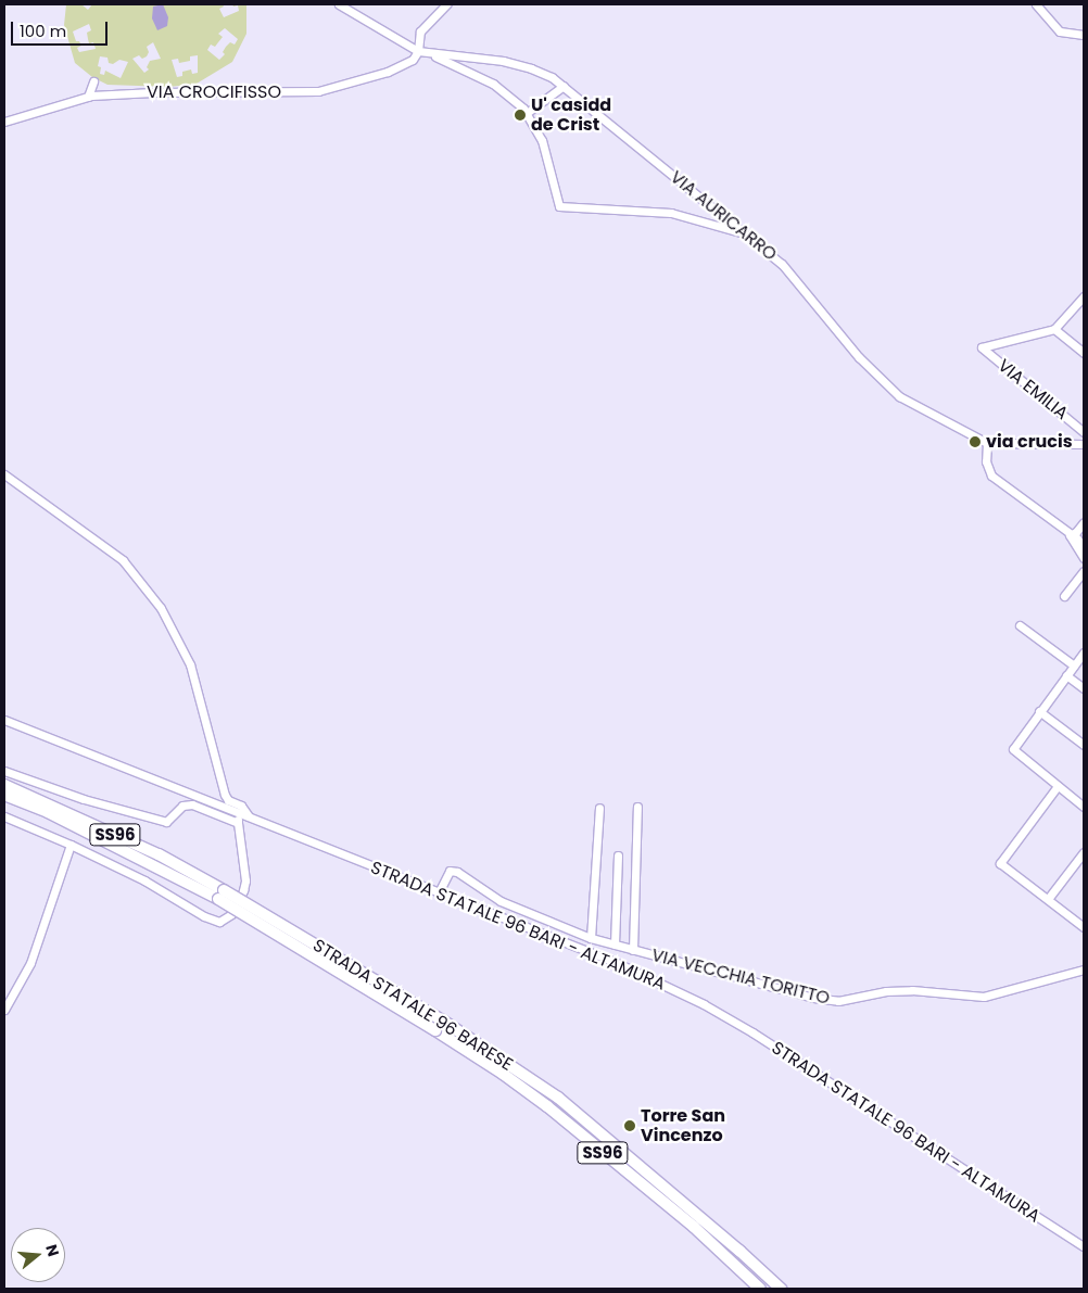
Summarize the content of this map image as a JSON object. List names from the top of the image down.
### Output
{
  "streets": {
    "highway": ["SS96", "STRADA STATALE 96 BARESE"],
    "street": [
      "VIA CROCIFISSO",
      "VIA AURICARRO",
      "VIA EMILIA",
      "STRADA STATALE 96 BARI - ALTAMURA",
      "VIA VECCHIA TORITTO"
    ]
  },
  "crossings": [
    ["VIA CROCIFISSO", "VIA AURICARRO"],
    ["STRADA STATALE 96 BARI - ALTAMURA", "VIA VECCHIA TORITTO"]
  ],
  "places": ["U' casidd de Crist", "via crucis", "Torre San Vincenzo"],
  "scale_bar": "100 m",
  "north": "right"
}
